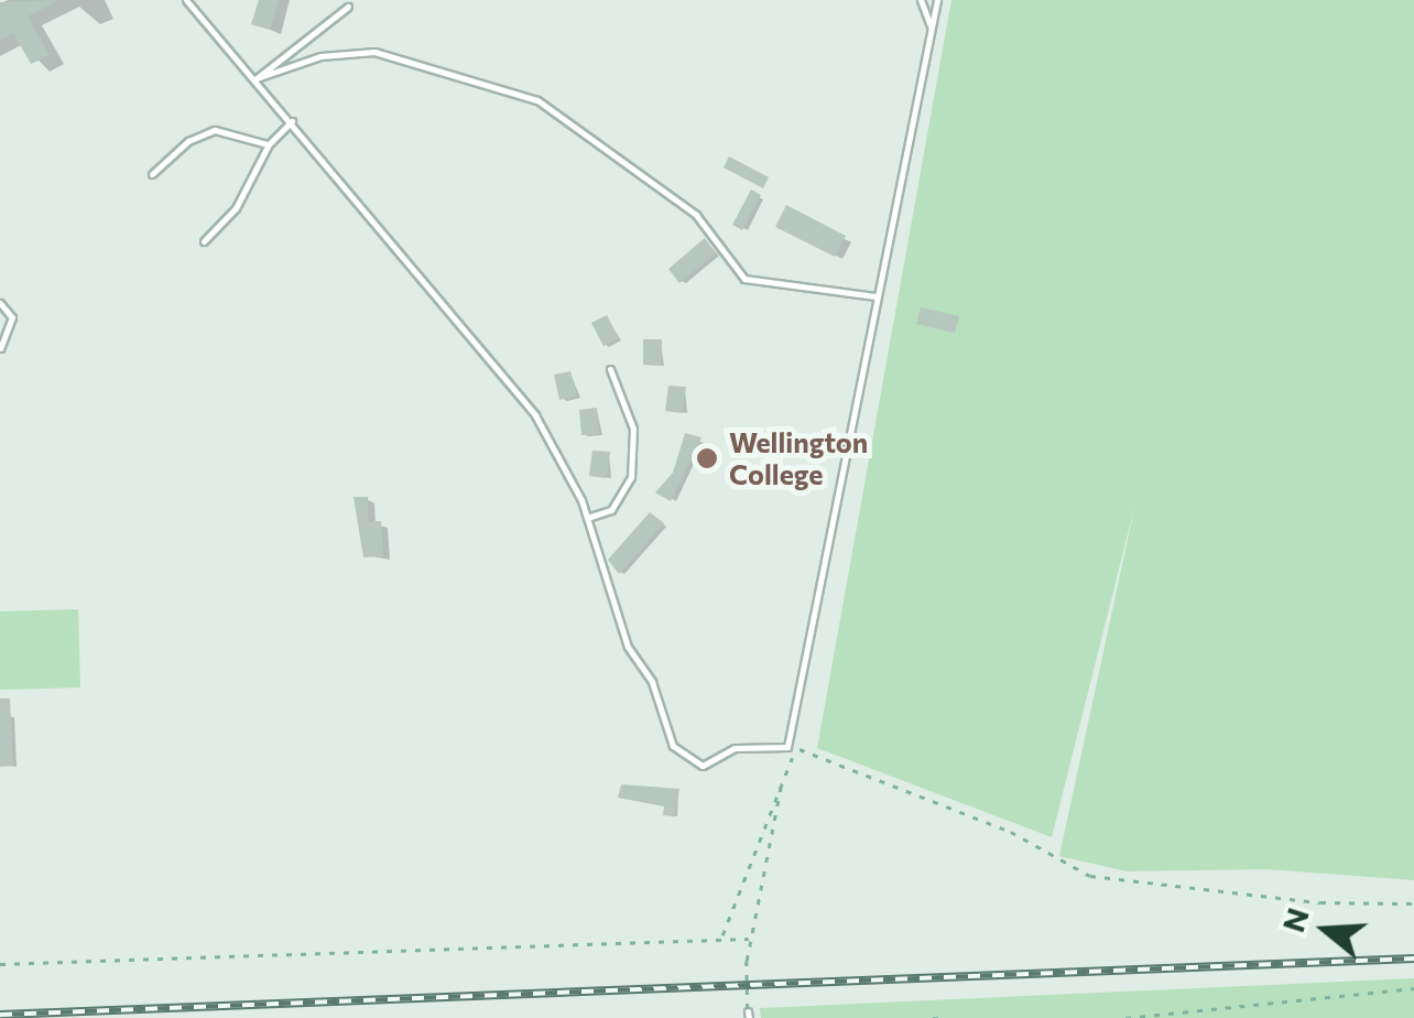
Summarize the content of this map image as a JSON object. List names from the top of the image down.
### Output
{
  "places": ["Wellington College"],
  "north": "left"
}
